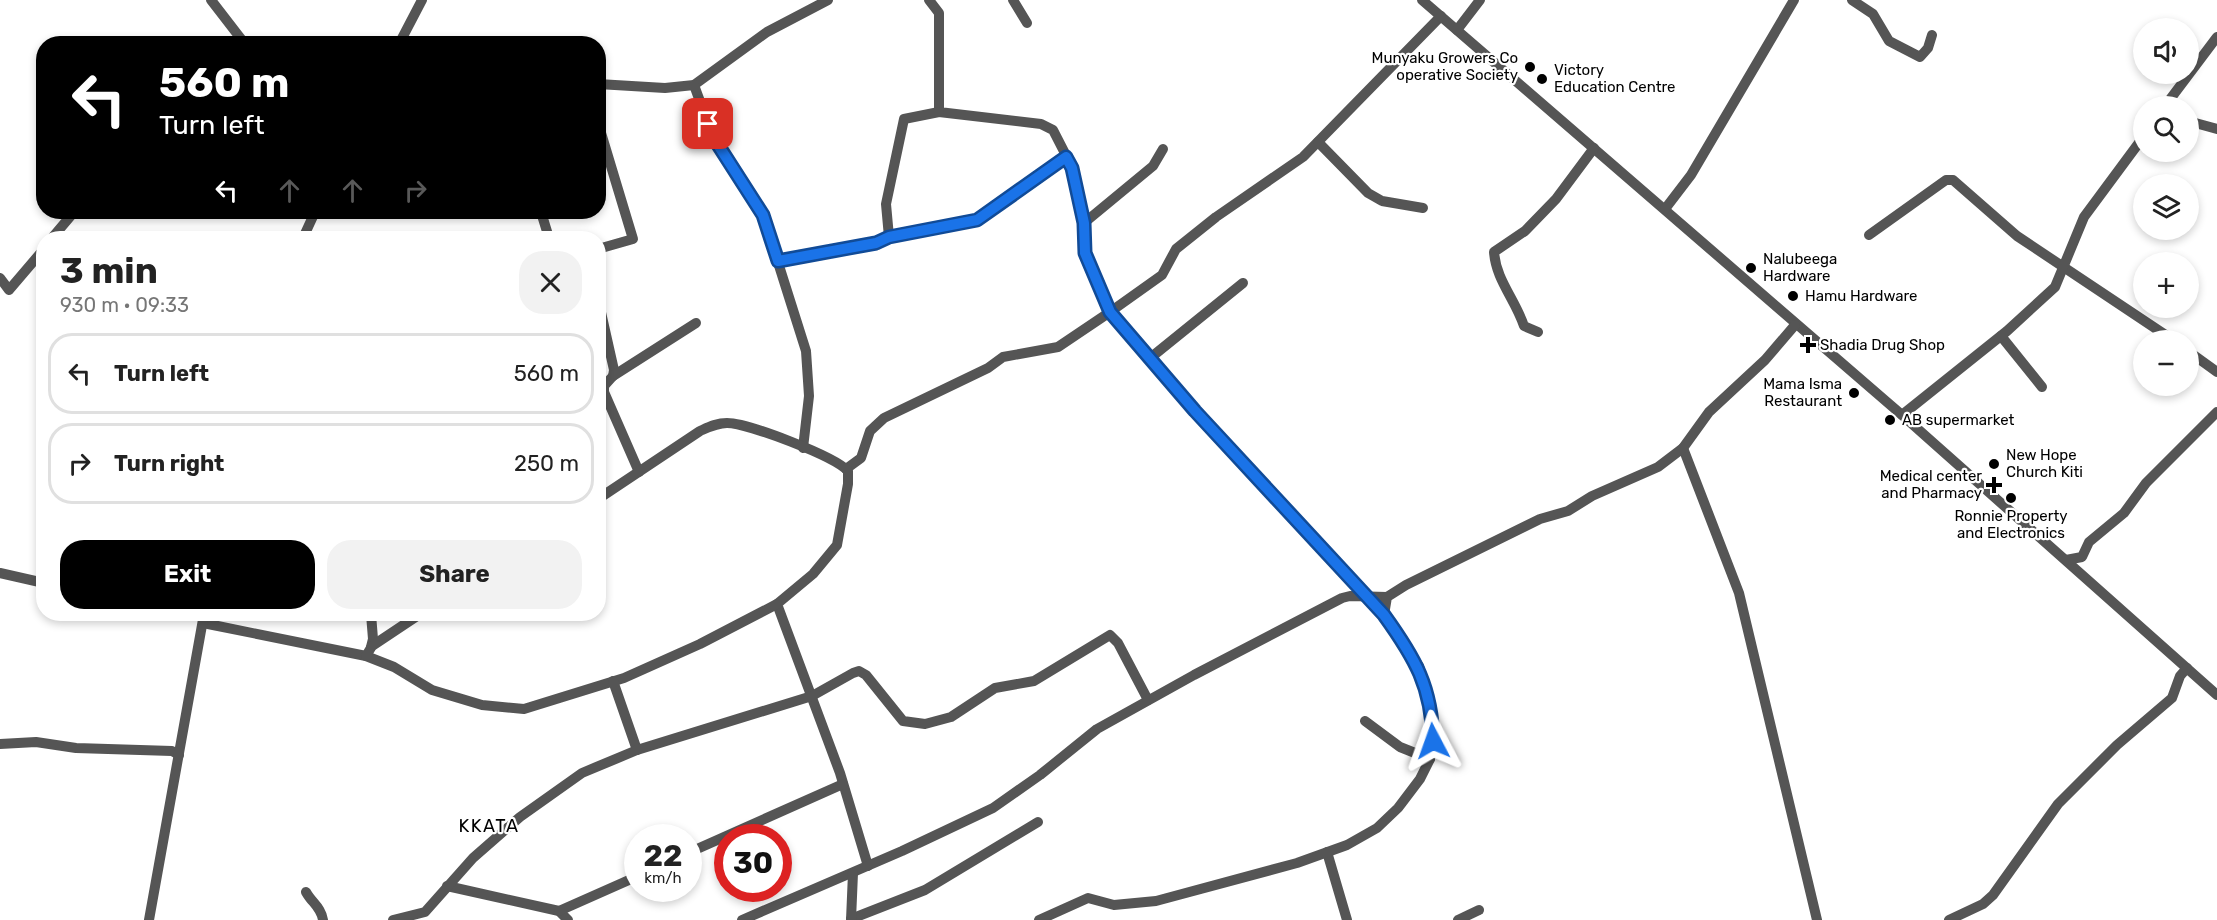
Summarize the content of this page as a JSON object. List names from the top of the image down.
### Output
{
  "districts": ["KKATA"],
  "places": {
    "other": [
      "Munyaku Growers Co operative Society",
      "Victory Education Centre",
      "Nalubeega Hardware",
      "Hamu Hardware",
      "Mama Isma Restaurant",
      "AB supermarket",
      "New Hope Church Kiti",
      "Ronnie Property and Electronics"
    ],
    "health": ["Shadia Drug Shop", "Medical center and Pharmacy"]
  },
  "page": {
    "map_buttons": ["+", "−"],
    "turn": ["560 m", "Turn left"],
    "heading": ["3 min", "930 m · 09:33"],
    "list": [
      {
        "name": "Turn left",
        "value": "560 m"
      },
      {
        "name": "Turn right",
        "value": "250 m"
      }
    ],
    "buttons": ["Exit", "Share"],
    "speed": "22 km/h",
    "limit": "30"
  }
}
